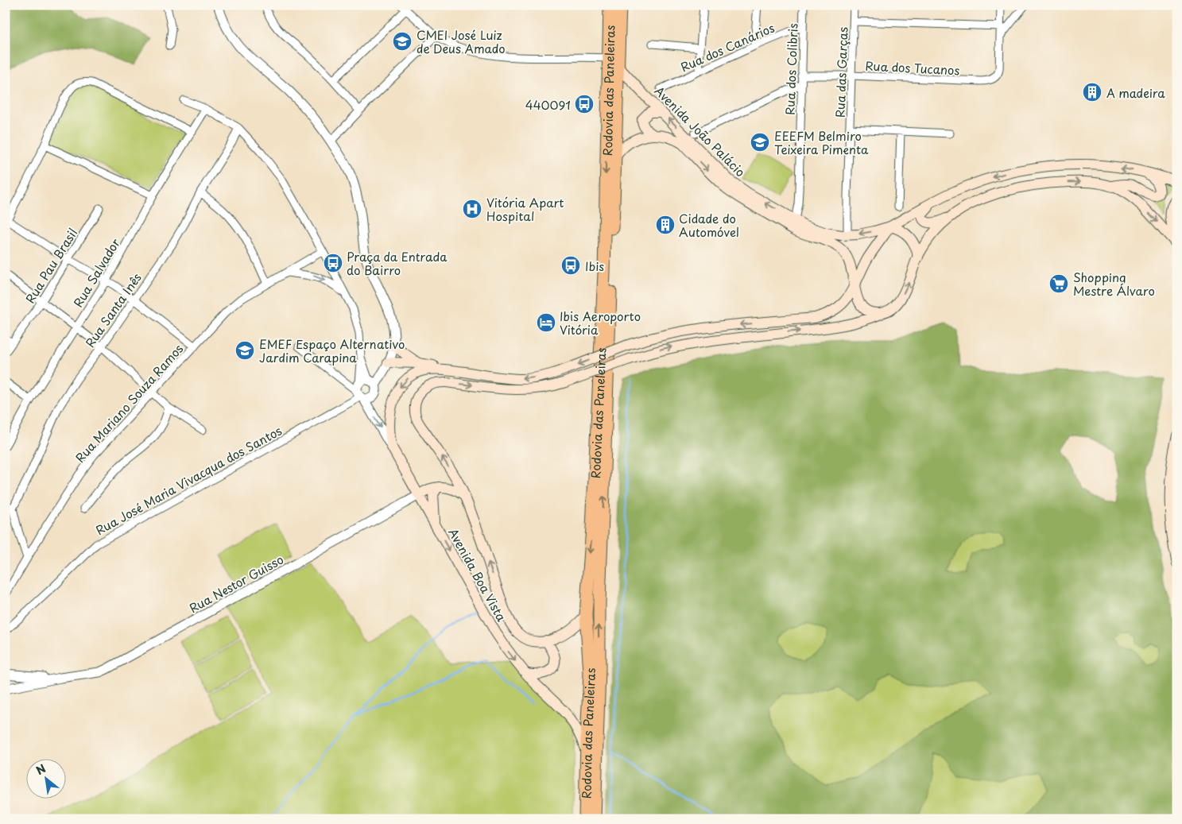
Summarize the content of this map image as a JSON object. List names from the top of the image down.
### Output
{
  "streets": {
    "main road": ["Rodovia das Paneleiras", "Avenida João Palácio", "Avenida Boa Vista"],
    "street": [
      "Rua dos Canários",
      "Rua dos Tucanos",
      "Rua dos Colibris",
      "Rua das Garças",
      "Rua Pau Brasil",
      "Rua Salvador",
      "Rua Santa Inês",
      "Rua Mariano Souza Ramos",
      "Rua José Maria Vivacqua dos Santos",
      "Rua Nestor Guisso"
    ]
  },
  "crossings": [
    ["Rua dos Canários", "Rua dos Colibris"],
    ["Rua dos Tucanos", "Rua dos Colibris"],
    ["Rua dos Tucanos", "Rua das Garças"],
    ["Rua dos Colibris", "Avenida João Palácio"],
    ["Rua das Garças", "Avenida João Palácio"],
    ["Rodovia das Paneleiras", "Avenida João Palácio"],
    ["Rodovia das Paneleiras", "Avenida Boa Vista"],
    ["Avenida João Palácio", "Avenida Boa Vista"],
    ["Rua José Maria Vivacqua dos Santos", "Avenida Boa Vista"],
    ["Avenida Boa Vista", "Rua Nestor Guisso"]
  ],
  "places": {
    "school or university": ["CMEI José Luiz de Deus Amado", "EEEFM Belmiro Teixeira Pimenta", "EMEF Espaço Alternativo Jardim Carapina"],
    "building": ["A madeira", "Cidade do Automóvel"],
    "bus stop": ["440091", "Praça da Entrada do Bairro", "Ibis"],
    "hospital": ["Vitória Apart Hospital"],
    "supermarket": ["Shopping Mestre Álvaro"],
    "hotel": ["Ibis Aeroporto Vitória"]
  },
  "north": "top left"
}
